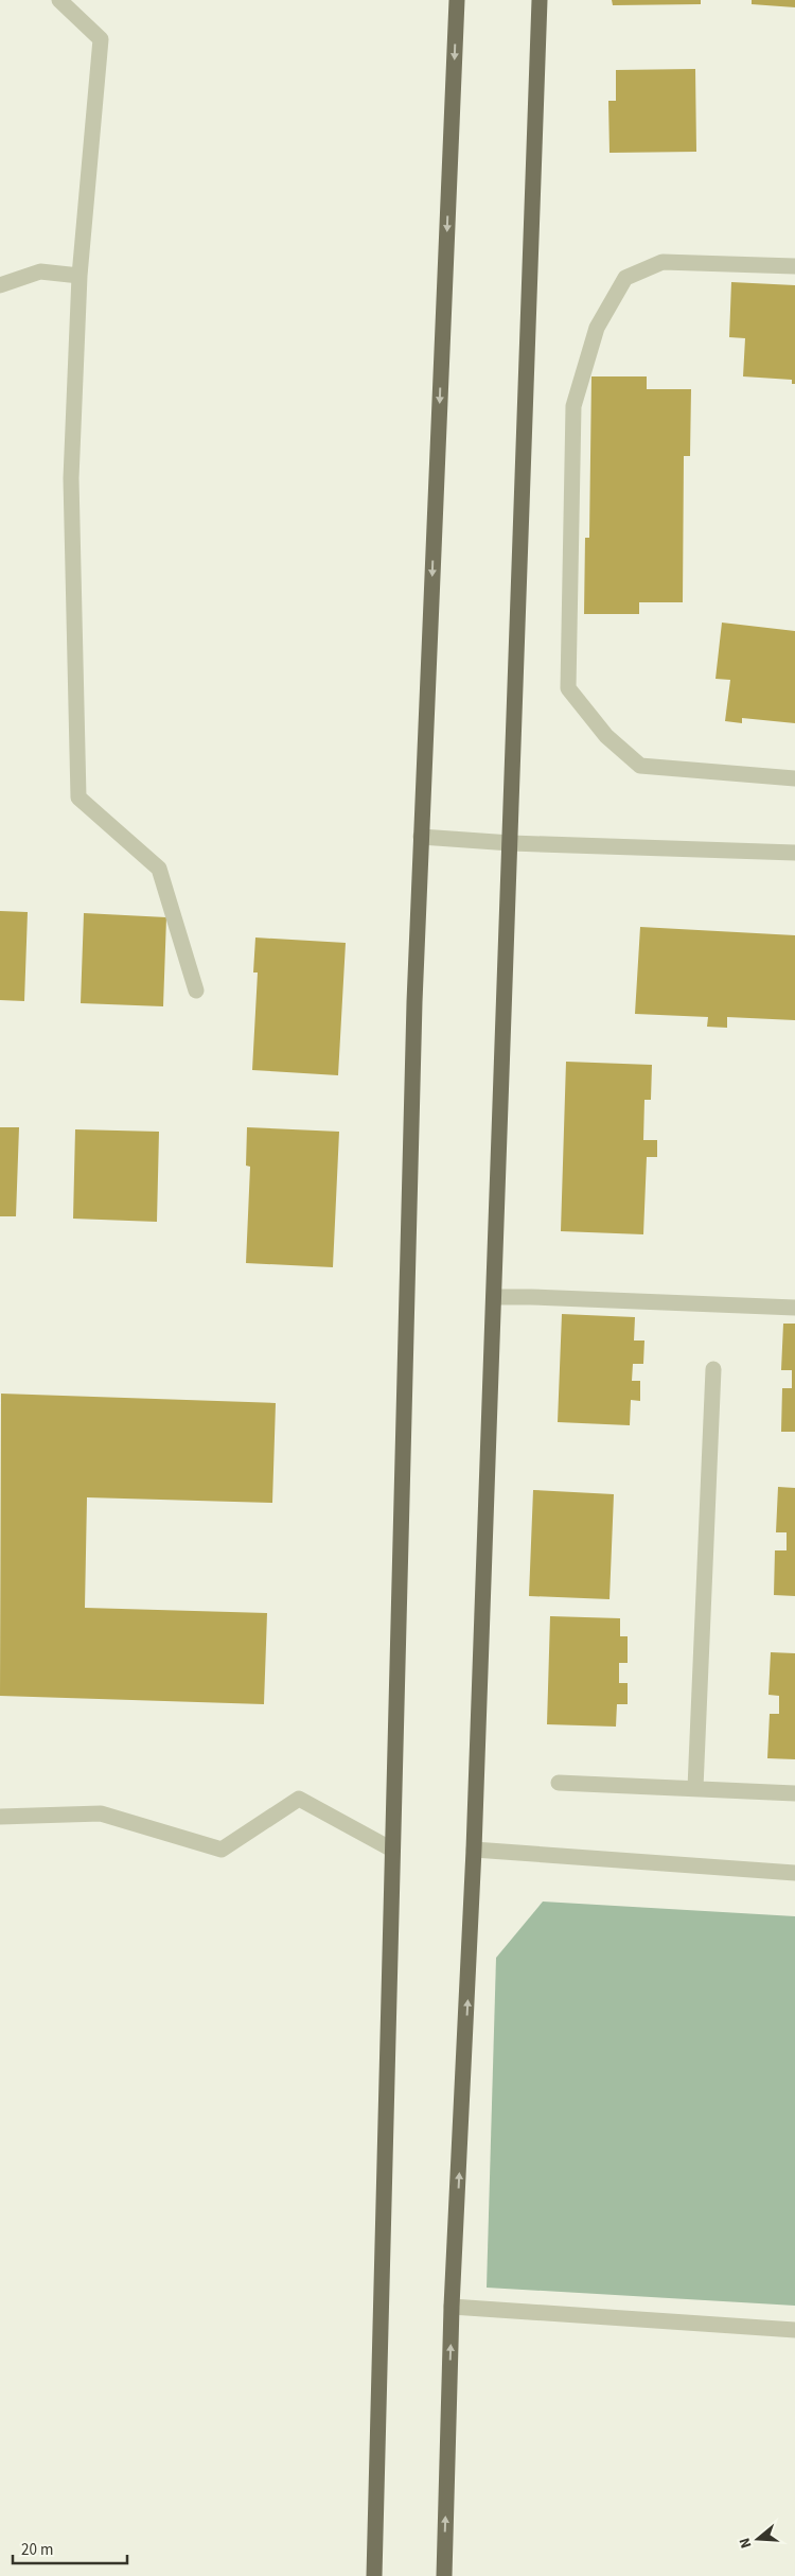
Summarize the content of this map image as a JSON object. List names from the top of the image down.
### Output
{
  "scale_bar": "20 m",
  "north": "left"
}
